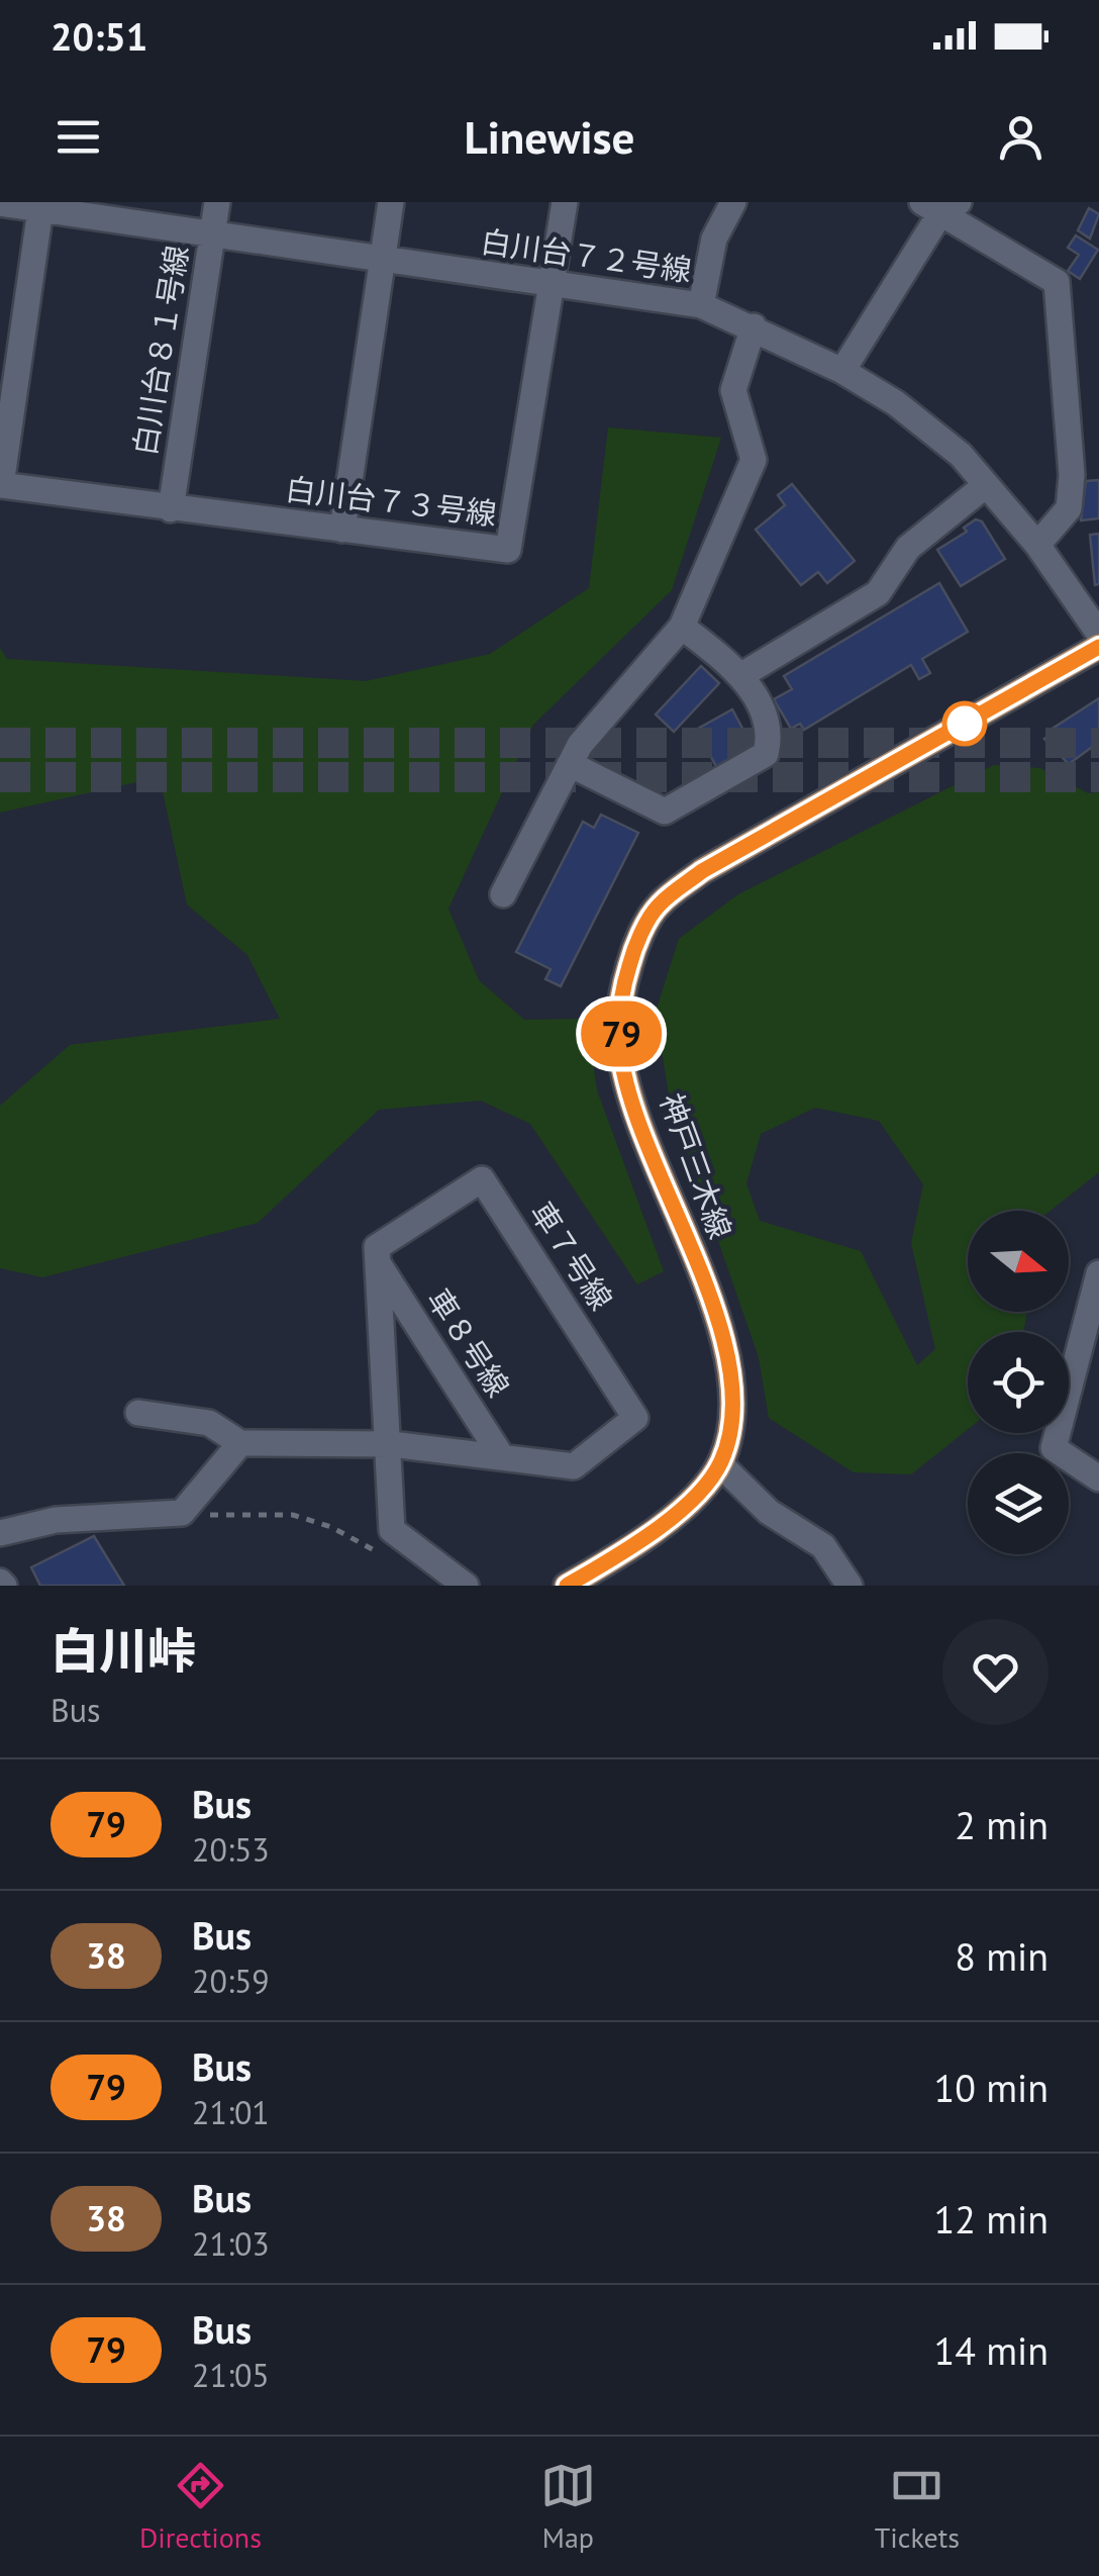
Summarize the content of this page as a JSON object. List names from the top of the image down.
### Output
{
  "streets": {
    "main road": ["神戸三木線"],
    "street": [
      "白川台７２号線",
      "白川台８１号線",
      "白川台７３号線",
      "車７号線",
      "車８号線"
    ]
  },
  "crossings": [
    ["白川台７２号線", "白川台８１号線"],
    ["白川台７２号線", "白川台７３号線"],
    ["白川台８１号線", "白川台７３号線"],
    ["車７号線", "車８号線"]
  ],
  "lines": ["bus line 79"],
  "north": "right",
  "page": {
    "status": "20:51",
    "header": "Linewise",
    "on_map": "79",
    "heading": ["白川峠", "Bus"],
    "list": [
      {
        "mark": "79",
        "name": "Bus",
        "note": "20:53",
        "value": "2 min"
      },
      {
        "mark": "38",
        "name": "Bus",
        "note": "20:59",
        "value": "8 min"
      },
      {
        "mark": "79",
        "name": "Bus",
        "note": "21:01",
        "value": "10 min"
      },
      {
        "mark": "38",
        "name": "Bus",
        "note": "21:03",
        "value": "12 min"
      },
      {
        "mark": "79",
        "name": "Bus",
        "note": "21:05",
        "value": "14 min"
      }
    ],
    "tabs": ["Directions", "Map", "Tickets"]
  }
}
